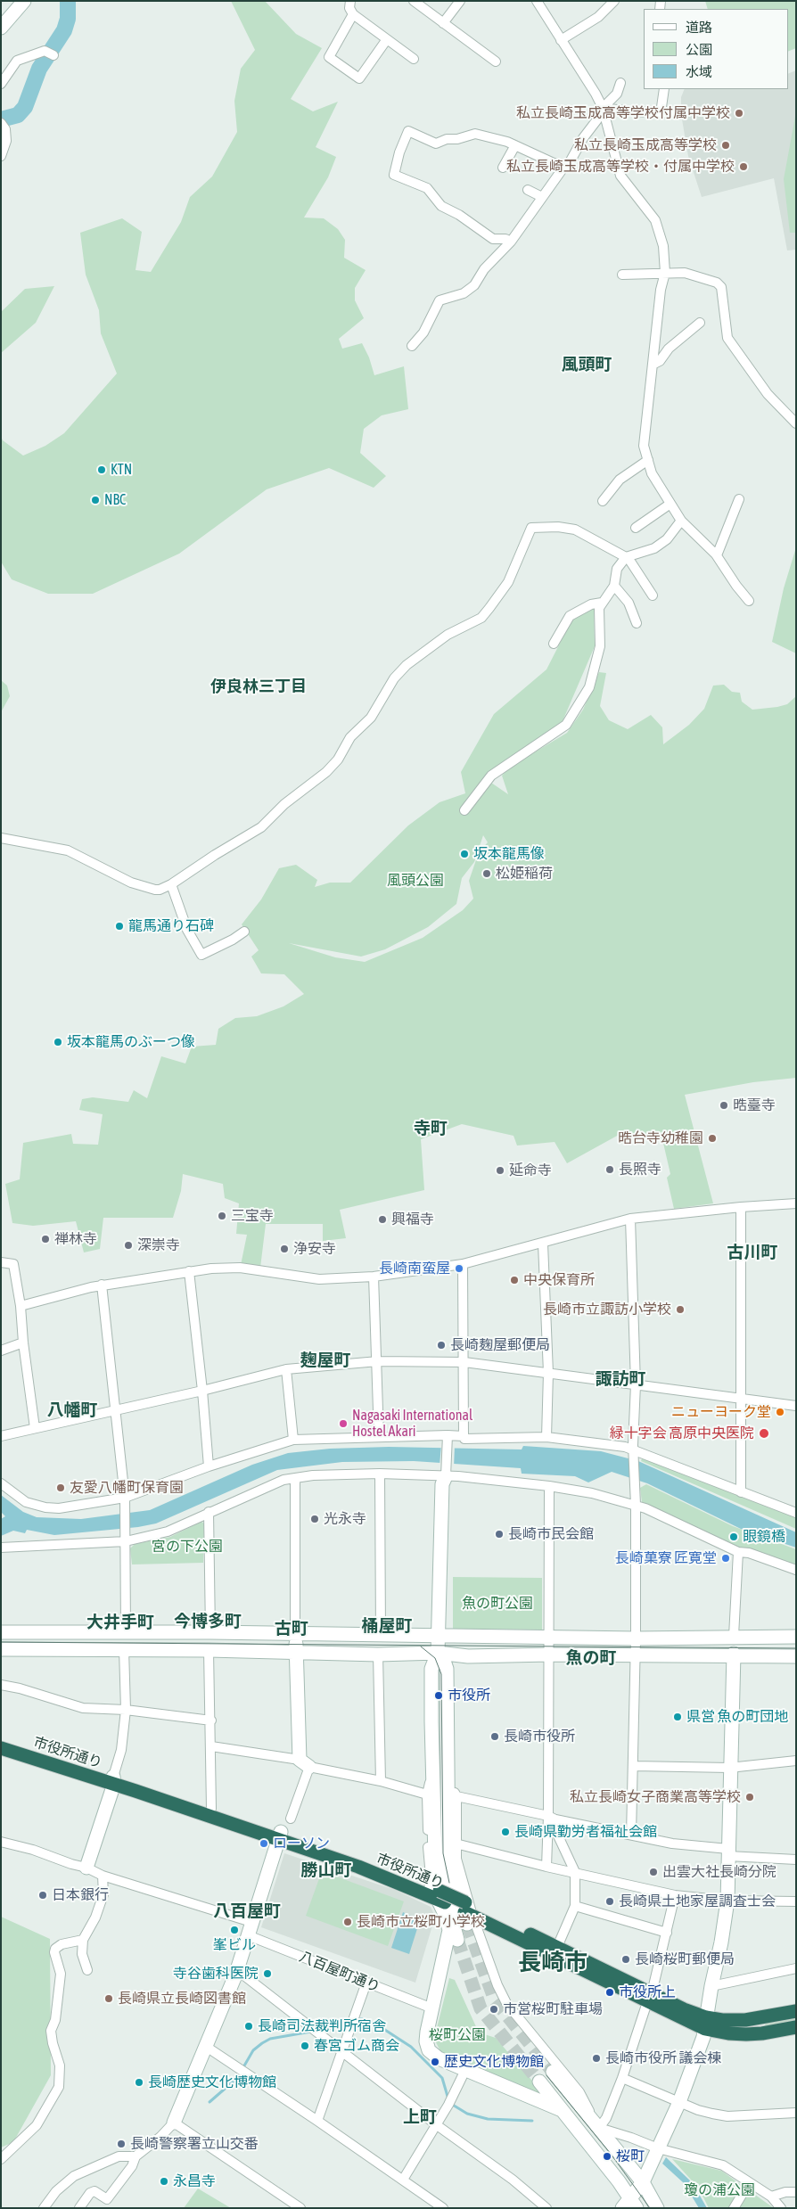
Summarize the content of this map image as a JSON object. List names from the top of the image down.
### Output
{
  "streets": {
    "highway": ["市役所通り"],
    "street": ["八百屋町通り"]
  },
  "districts": [
    "風頭町",
    "伊良林三丁目",
    "寺町",
    "古川町",
    "麹屋町",
    "諏訪町",
    "八幡町",
    "今博多町",
    "大井手町",
    "桶屋町",
    "古町",
    "魚の町",
    "勝山町",
    "八百屋町",
    "長崎市",
    "上町"
  ],
  "parks": [
    "風頭公園",
    "宮の下公園",
    "魚の町公園",
    "桜町公園",
    "瓊の浦公園"
  ],
  "places": [
    "私立長崎玉成高等学校付属中学校",
    "私立長崎玉成高等学校",
    "私立長崎玉成高等学校・付属中学校",
    "KTN",
    "NBC",
    "坂本龍馬像",
    "松姫稲荷",
    "龍馬通り石碑",
    "坂本龍馬のぶーつ像",
    "晧臺寺",
    "晧台寺幼稚園",
    "長照寺",
    "延命寺",
    "三宝寺",
    "興福寺",
    "禅林寺",
    "深崇寺",
    "浄安寺",
    "長崎南蛮屋",
    "中央保育所",
    "長崎市立諏訪小学校",
    "長崎麹屋郵便局",
    "ニューヨーク堂",
    "Nagasaki International Hostel Akari",
    "緑十字会 高原中央医院",
    "友愛八幡町保育園",
    "光永寺",
    "長崎市民会館",
    "眼鏡橋",
    "長崎菓寮 匠寛堂",
    "市役所",
    "県営 魚の町団地",
    "長崎市役所",
    "私立長崎女子商業高等学校",
    "長崎県勤労者福祉会館",
    "ローソン",
    "出雲大社長崎分院",
    "日本銀行",
    "長崎県土地家屋調査士会",
    "長崎市立桜町小学校",
    "峯ビル",
    "長崎桜町郵便局",
    "寺谷歯科医院",
    "市役所上",
    "長崎県立長崎図書館",
    "市営桜町駐車場",
    "長崎司法裁判所宿舎",
    "春宮ゴム商会",
    "長崎市役所 議会棟",
    "歴史文化博物館",
    "長崎歴史文化博物館",
    "長崎警察署立山交番",
    "桜町",
    "永昌寺"
  ],
  "legend": ["道路", "公園", "水域"]
}
